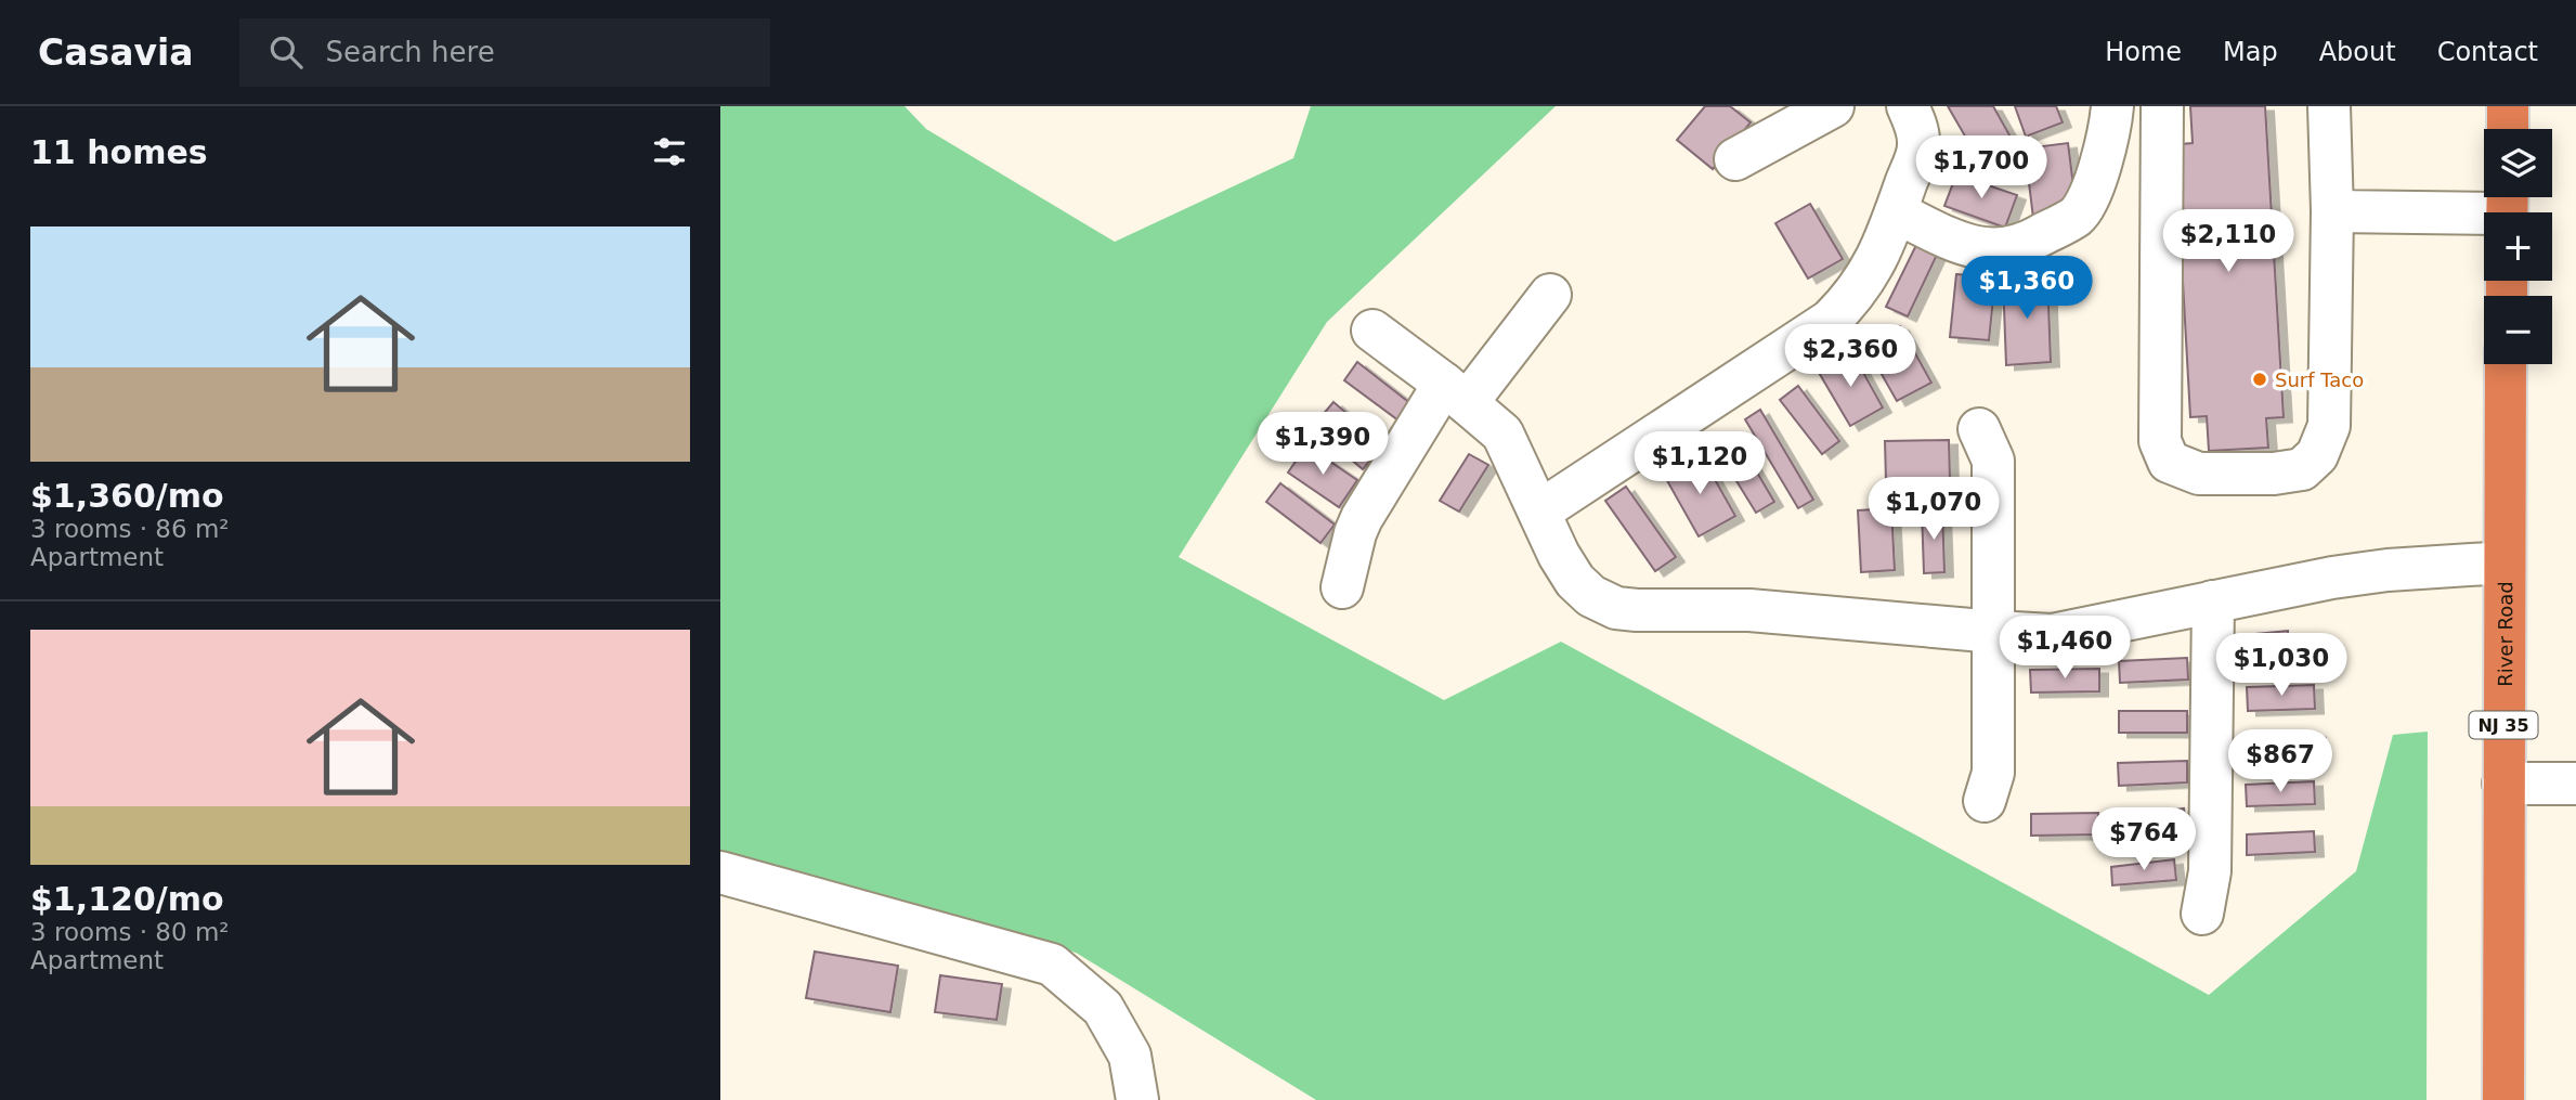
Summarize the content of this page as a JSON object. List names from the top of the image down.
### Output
{
  "streets": {
    "highway": ["River Road", "NJ 35"]
  },
  "places": ["Surf Taco"],
  "page": {
    "header": "Casavia",
    "search": "Search here",
    "nav": [
      "Home",
      "Map",
      "About",
      "Contact"
    ],
    "heading": "11 homes",
    "map_buttons": ["+", "−"],
    "price": [
      "$1,700",
      "$2,110",
      "$1,360",
      "$2,360",
      "$1,390",
      "$1,120",
      "$1,070",
      "$1,460",
      "$1,030",
      "$867",
      "$764"
    ],
    "list": [
      {
        "name": "$1,360/mo",
        "note": "3 rooms · 86 m² · Apartment"
      },
      {
        "name": "$1,120/mo",
        "note": "3 rooms · 80 m² · Apartment"
      }
    ]
  }
}
